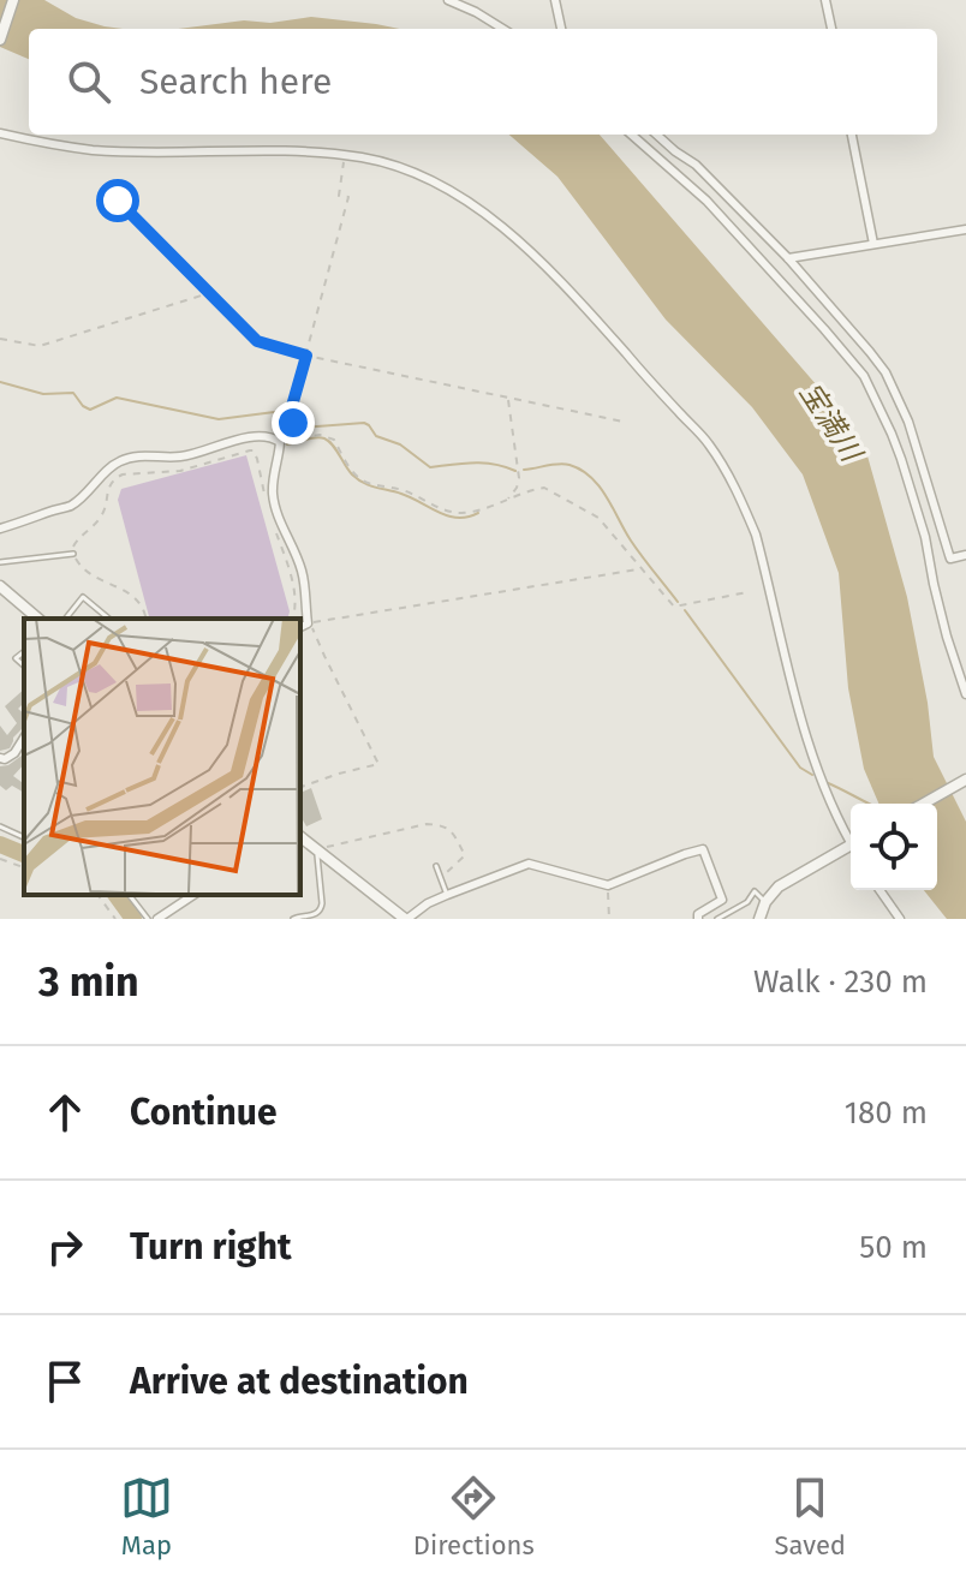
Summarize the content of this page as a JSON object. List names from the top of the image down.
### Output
{
  "water": ["宝満川"],
  "page": {
    "search": "Search here",
    "heading": ["3 min", "Walk · 230 m"],
    "list": [
      ["Continue", "180 m"],
      ["Turn right", "50 m"],
      "Arrive at destination"
    ],
    "nav": ["Map", "Directions", "Saved"]
  }
}
